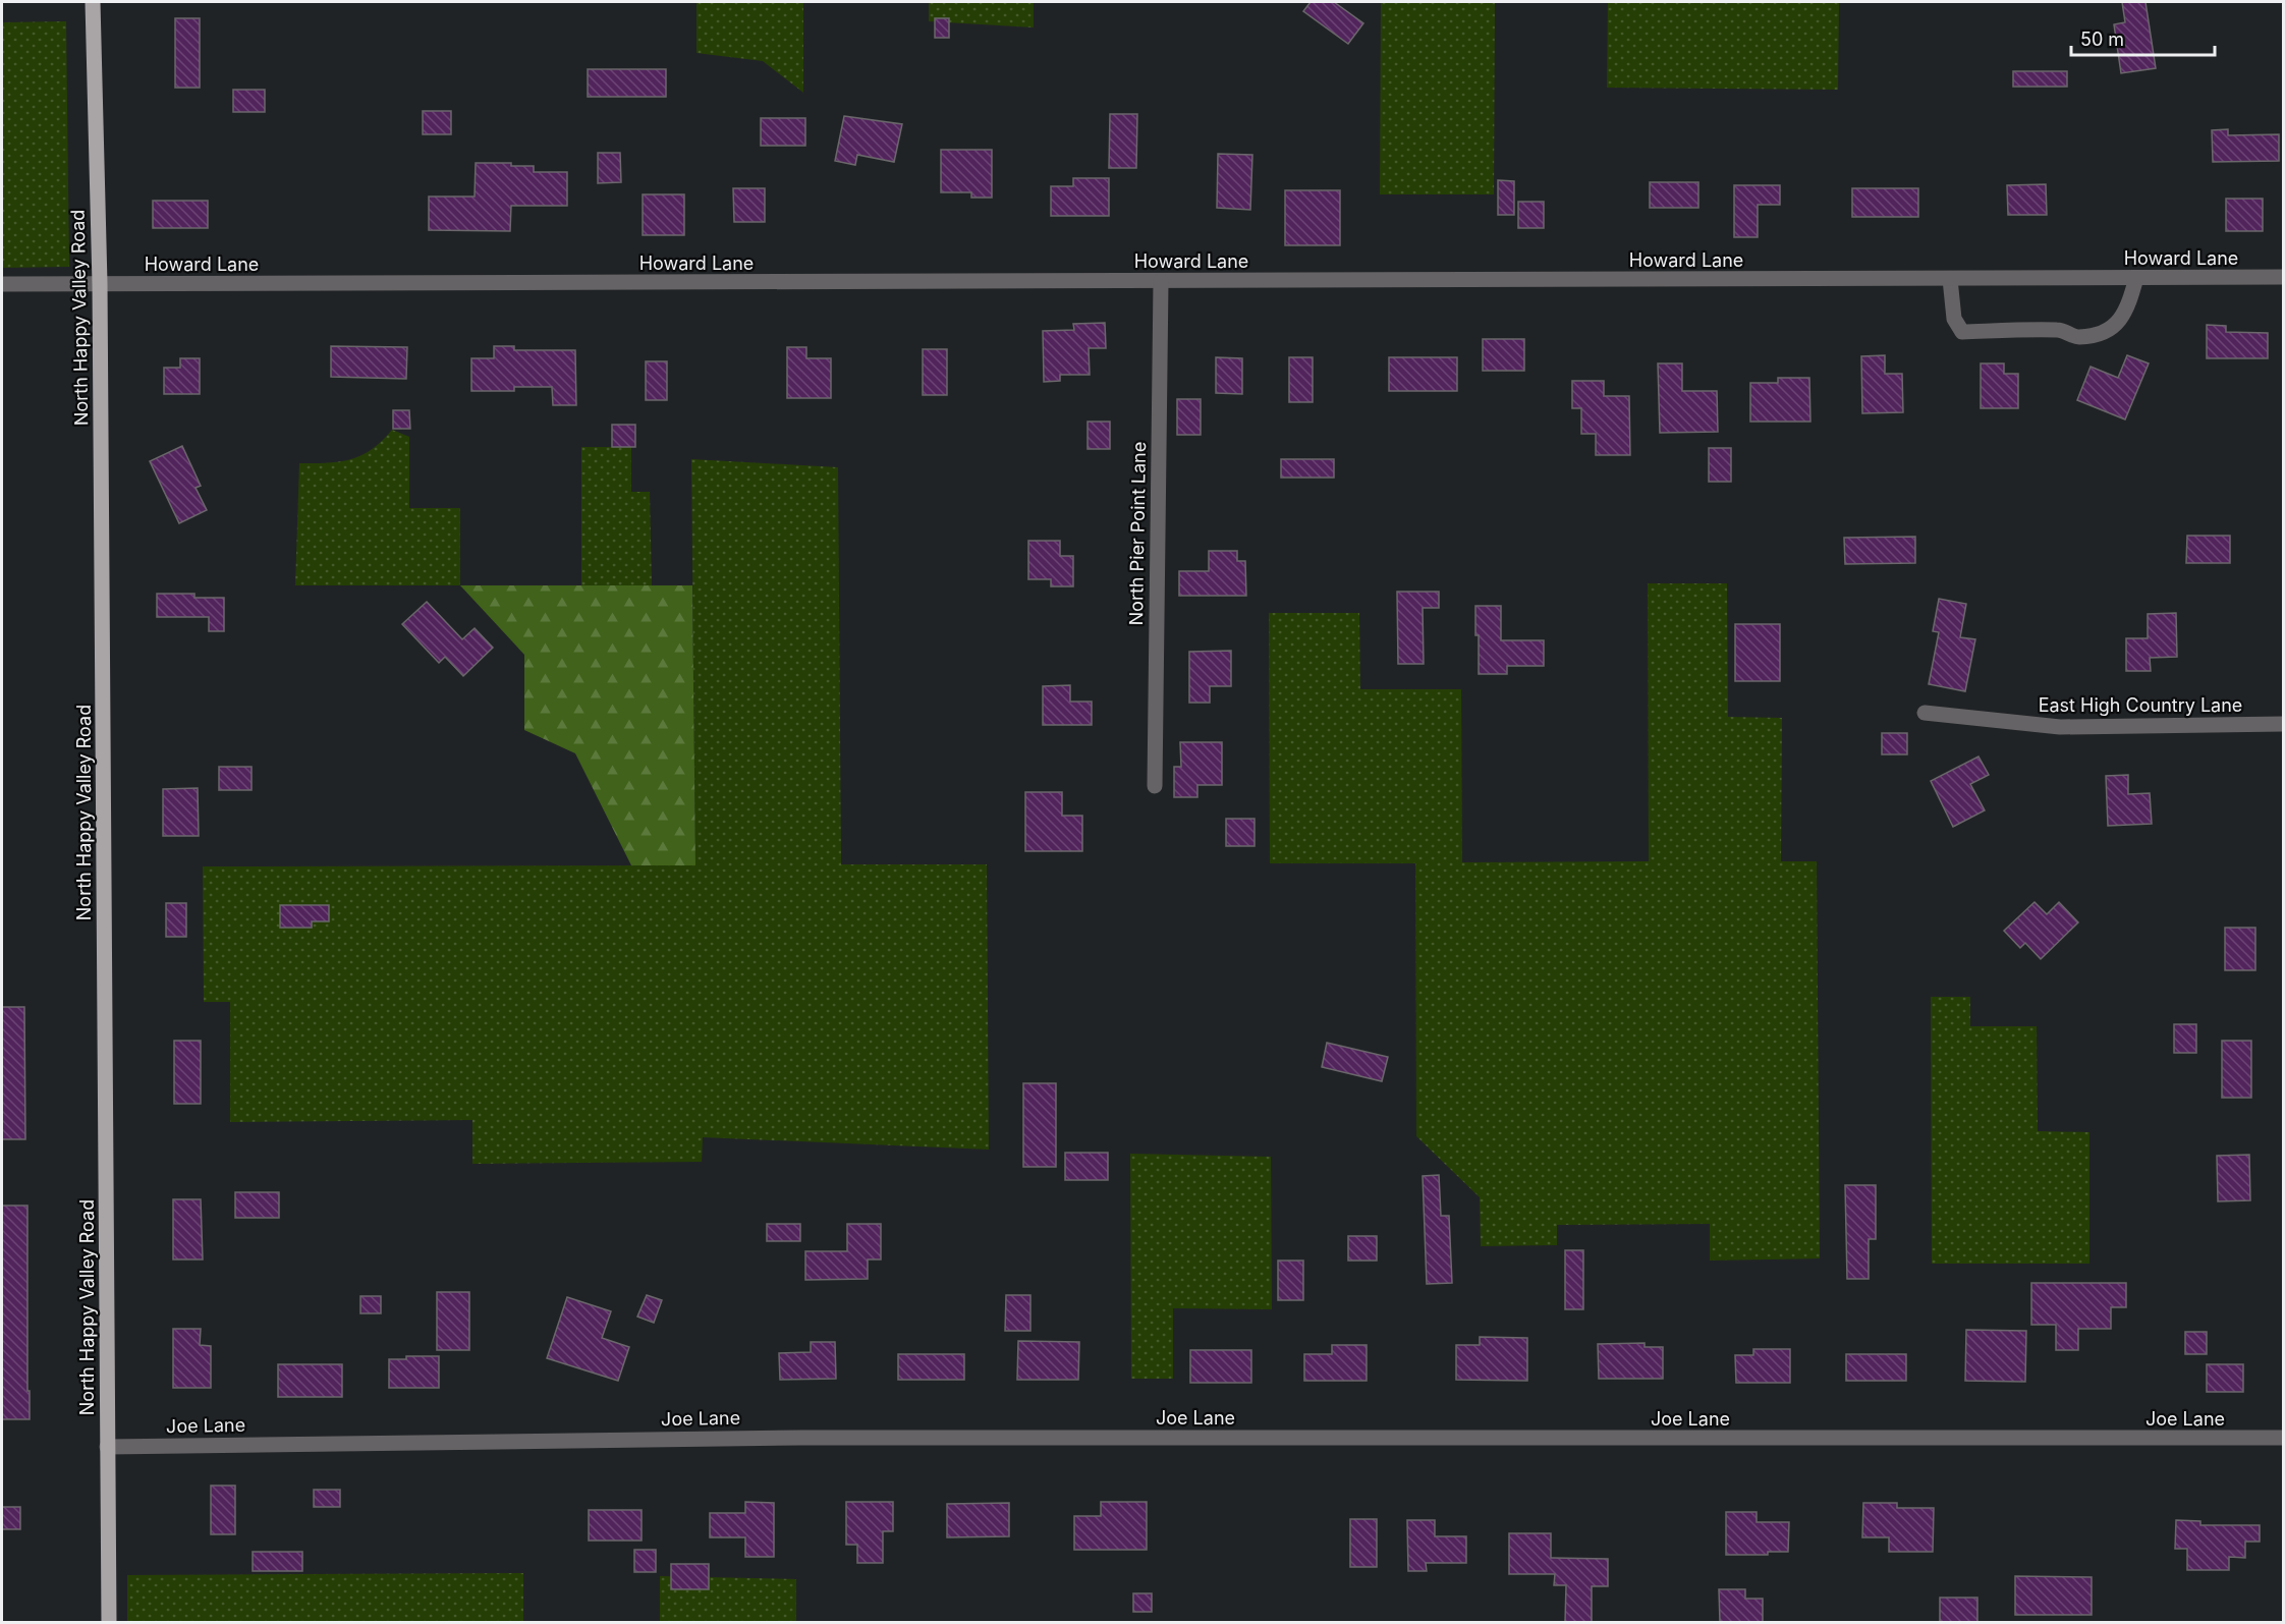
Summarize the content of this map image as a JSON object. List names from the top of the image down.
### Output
{
  "streets": {
    "main road": ["North Happy Valley Road"],
    "street": [
      "Howard Lane",
      "North Pier Point Lane",
      "East High Country Lane",
      "Joe Lane"
    ]
  },
  "crossings": [
    ["Howard Lane", "North Happy Valley Road"],
    ["Howard Lane", "North Pier Point Lane"],
    ["North Happy Valley Road", "Joe Lane"]
  ],
  "scale_bar": "50 m"
}
